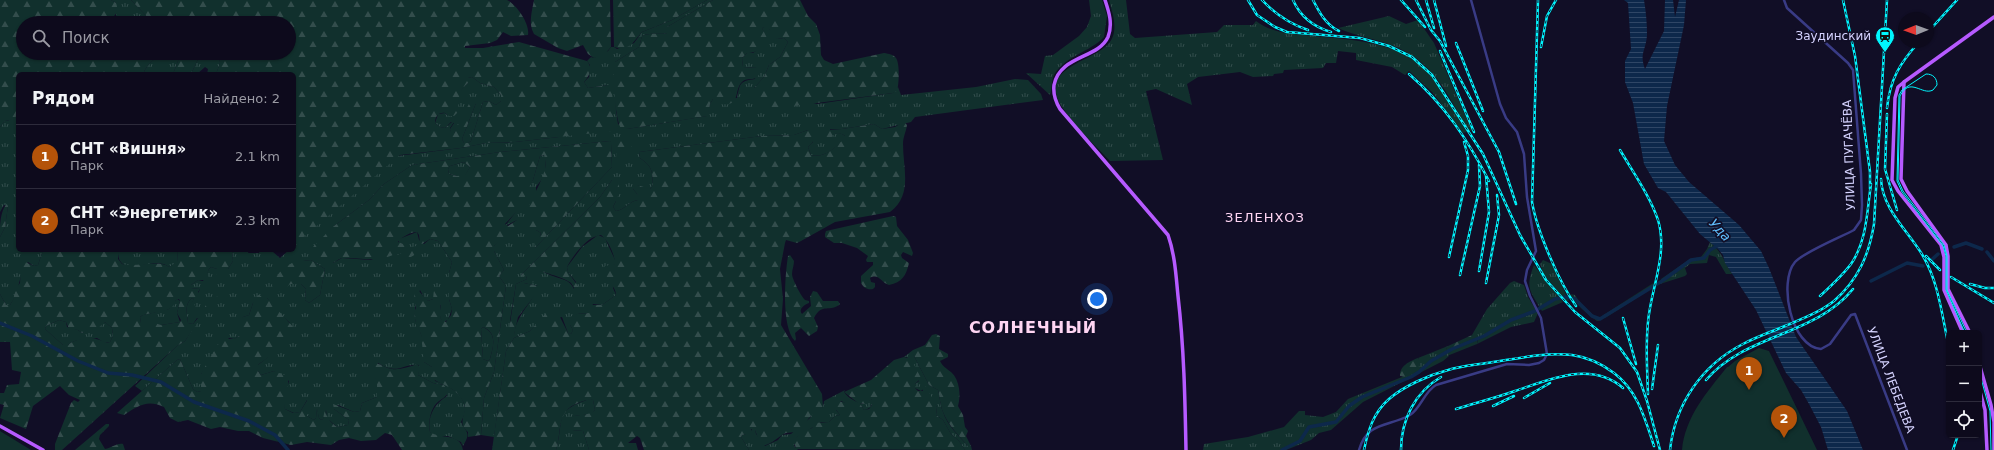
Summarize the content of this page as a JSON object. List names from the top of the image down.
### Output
{
  "streets": {
    "street": ["УЛИЦА ПУГАЧЁВА", "УЛИЦА ЛЕБЕДЕВА"]
  },
  "crossings": [
    ["УЛИЦА ПУГАЧЁВА", "УЛИЦА ЛЕБЕДЕВА"]
  ],
  "districts": ["ЗЕЛЕНХОЗ", "СОЛНЕЧНЫЙ"],
  "water": ["Уда"],
  "places": {
    "station": ["Заудинский"]
  },
  "north": "left",
  "page": {
    "search": "Поиск",
    "heading": ["Рядом", "Найдено: 2"],
    "list": [
      {
        "mark": "1",
        "name": "СНТ «Вишня»",
        "note": "Парк",
        "value": "2.1 km"
      },
      {
        "mark": "2",
        "name": "СНТ «Энергетик»",
        "note": "Парк",
        "value": "2.3 km"
      }
    ],
    "map_buttons": ["+", "−"],
    "pins": ["1", "2"]
  }
}
